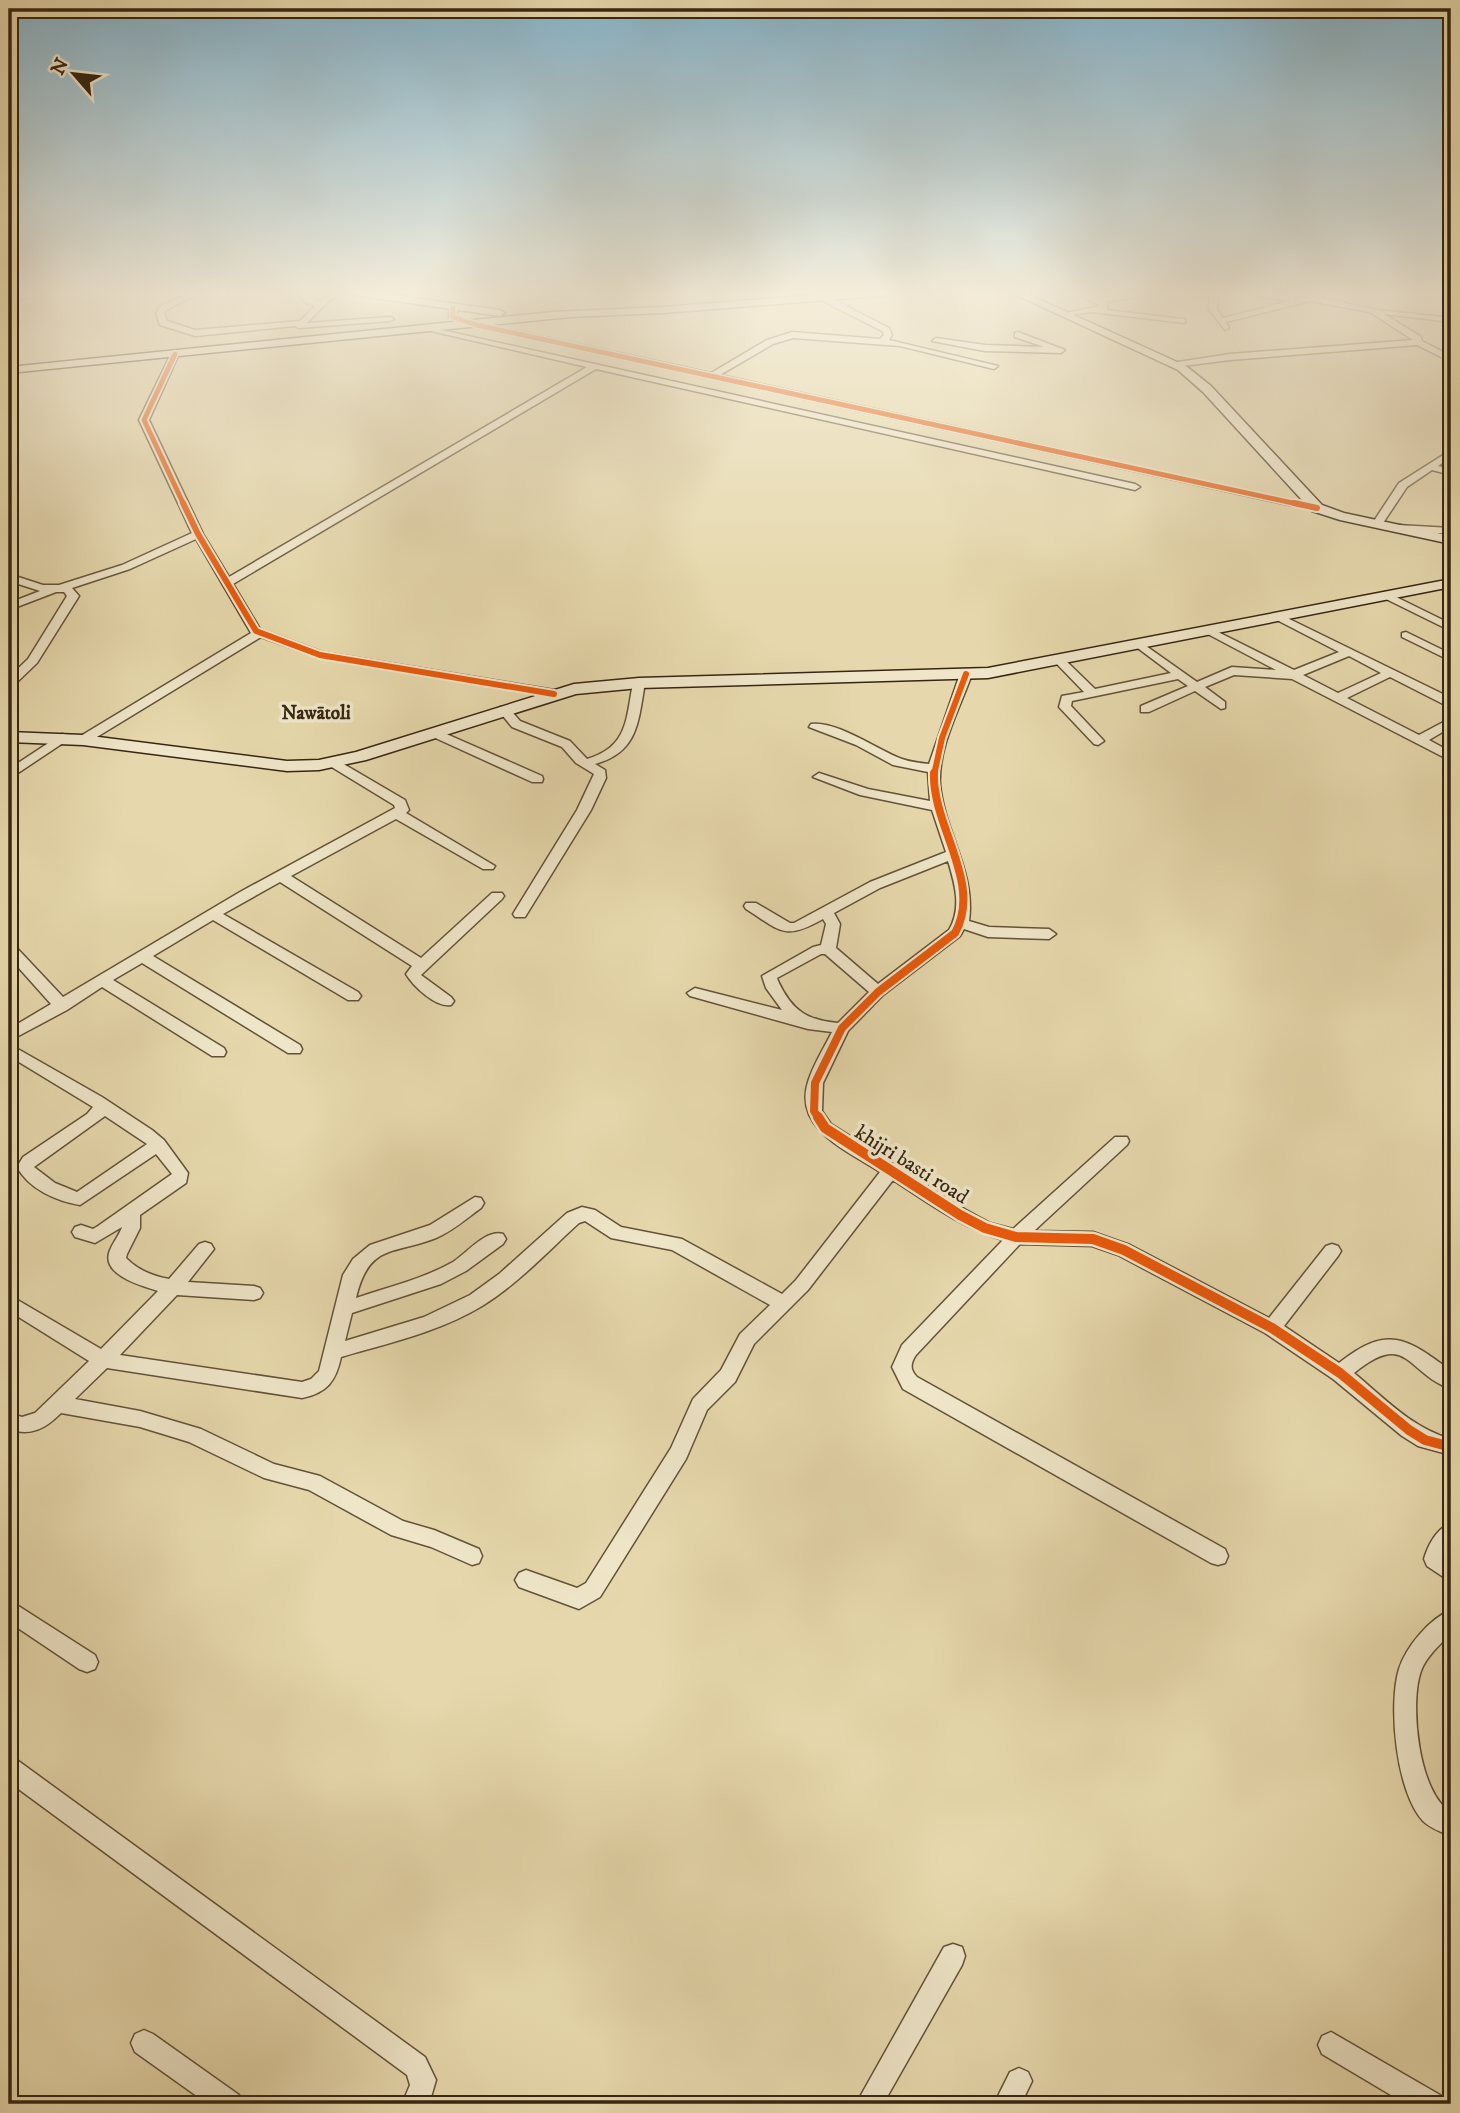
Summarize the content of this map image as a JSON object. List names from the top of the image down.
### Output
{
  "streets": {
    "street": ["khijri basti road"]
  },
  "districts": ["Nawātoli"],
  "north": "top left"
}
